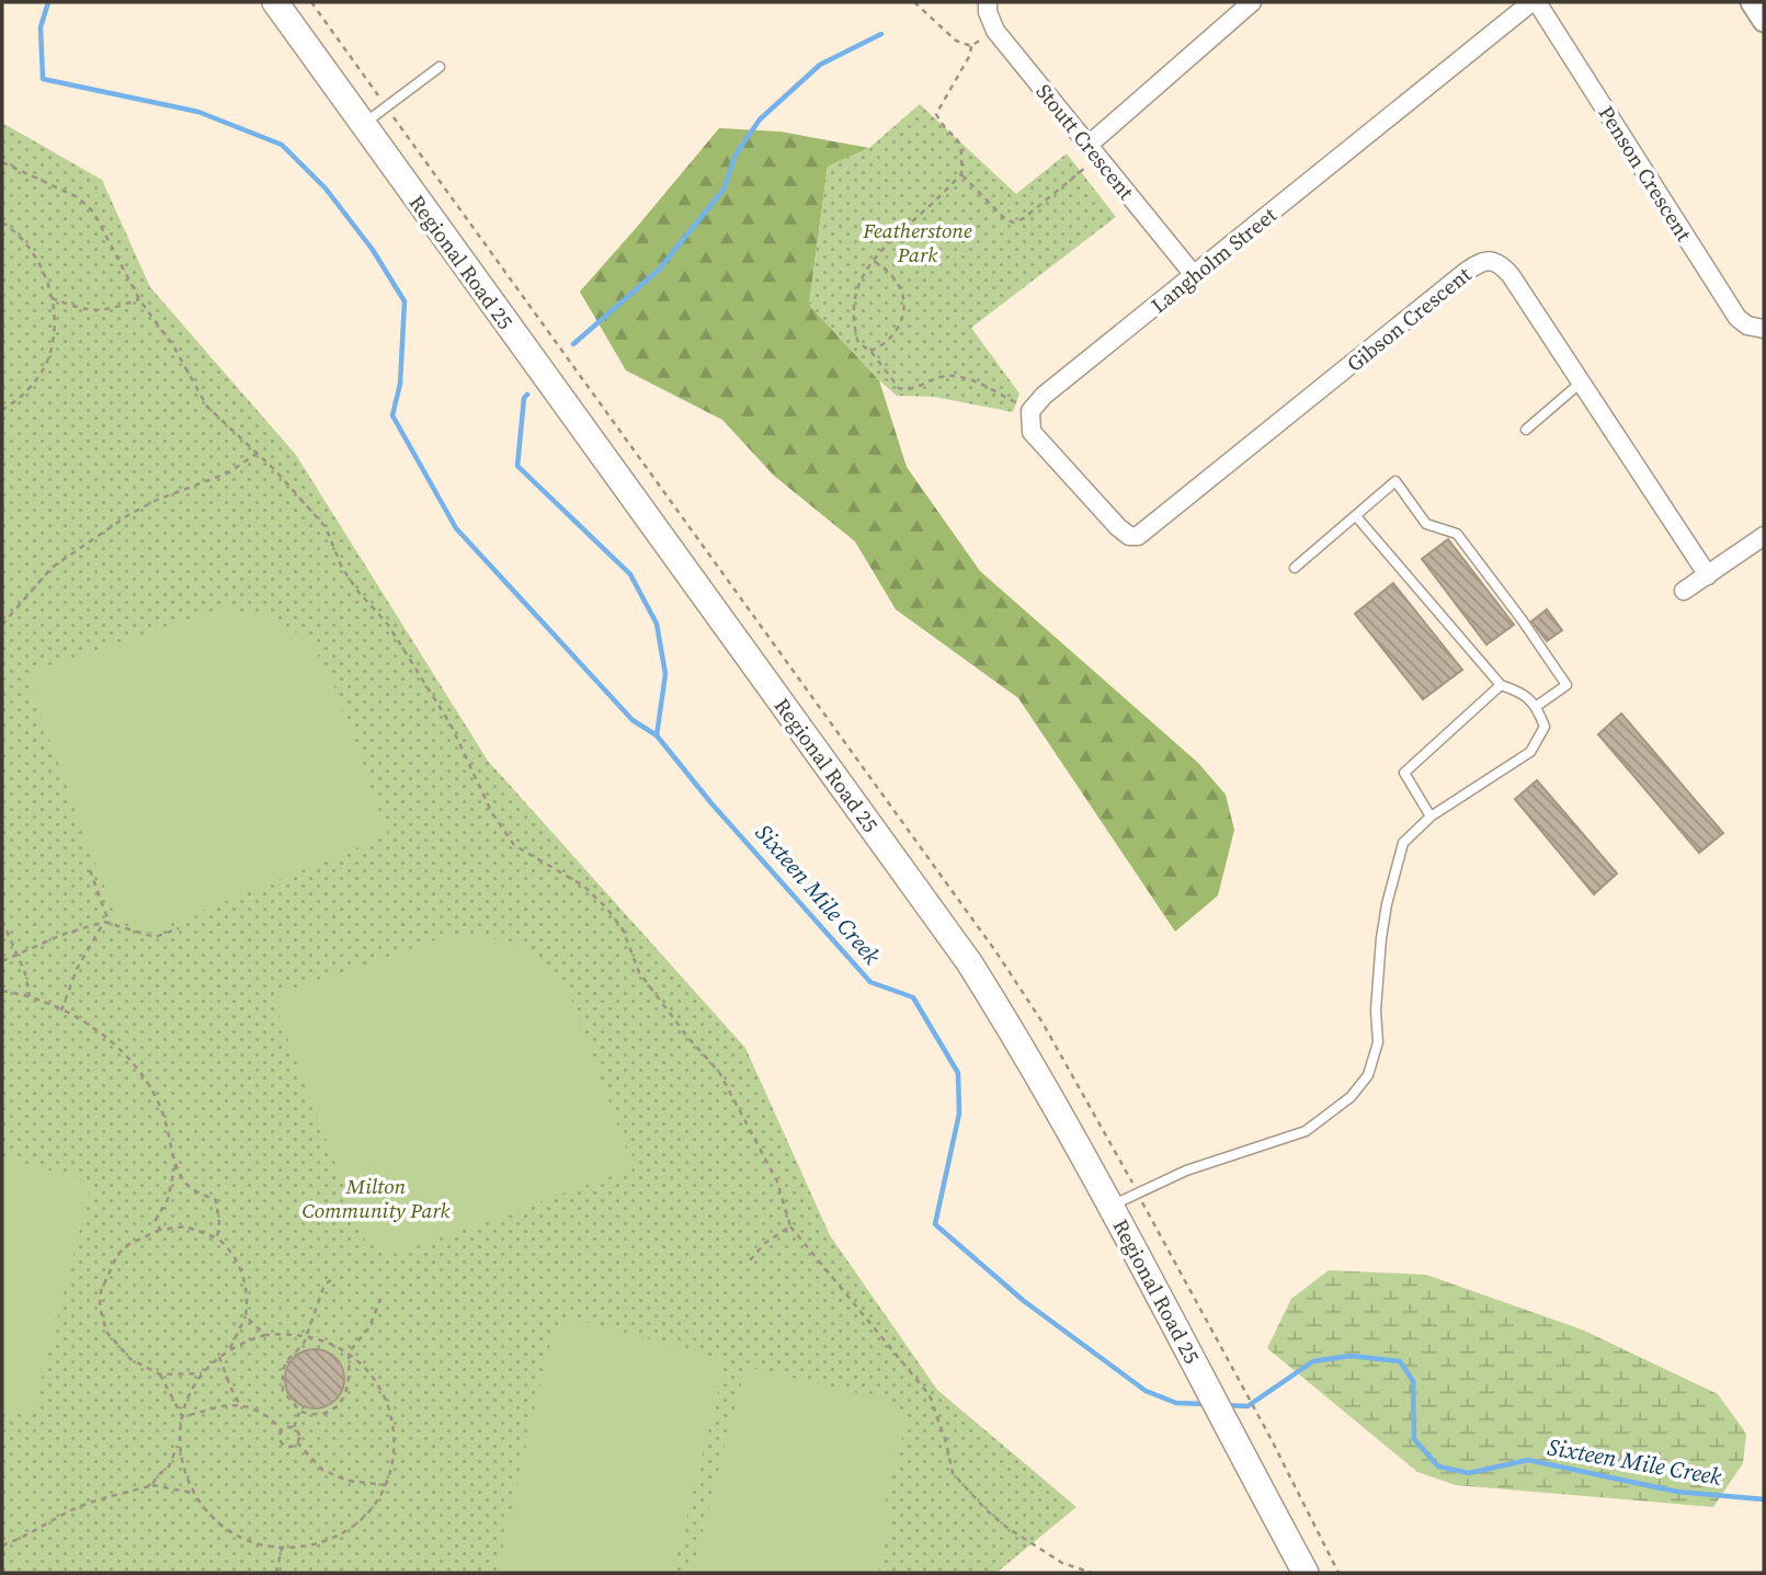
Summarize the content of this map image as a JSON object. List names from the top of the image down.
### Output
{
  "streets": {
    "main road": ["Regional Road 25"],
    "street": [
      "Stoutt Crescent",
      "Penson Crescent",
      "Langholm Street",
      "Gibson Crescent"
    ]
  },
  "crossings": [
    ["Stoutt Crescent", "Langholm Street"],
    ["Penson Crescent", "Langholm Street"],
    ["Langholm Street", "Gibson Crescent"]
  ],
  "water": ["Sixteen Mile Creek"],
  "parks": ["Featherstone Park", "Milton Community Park"]
}
